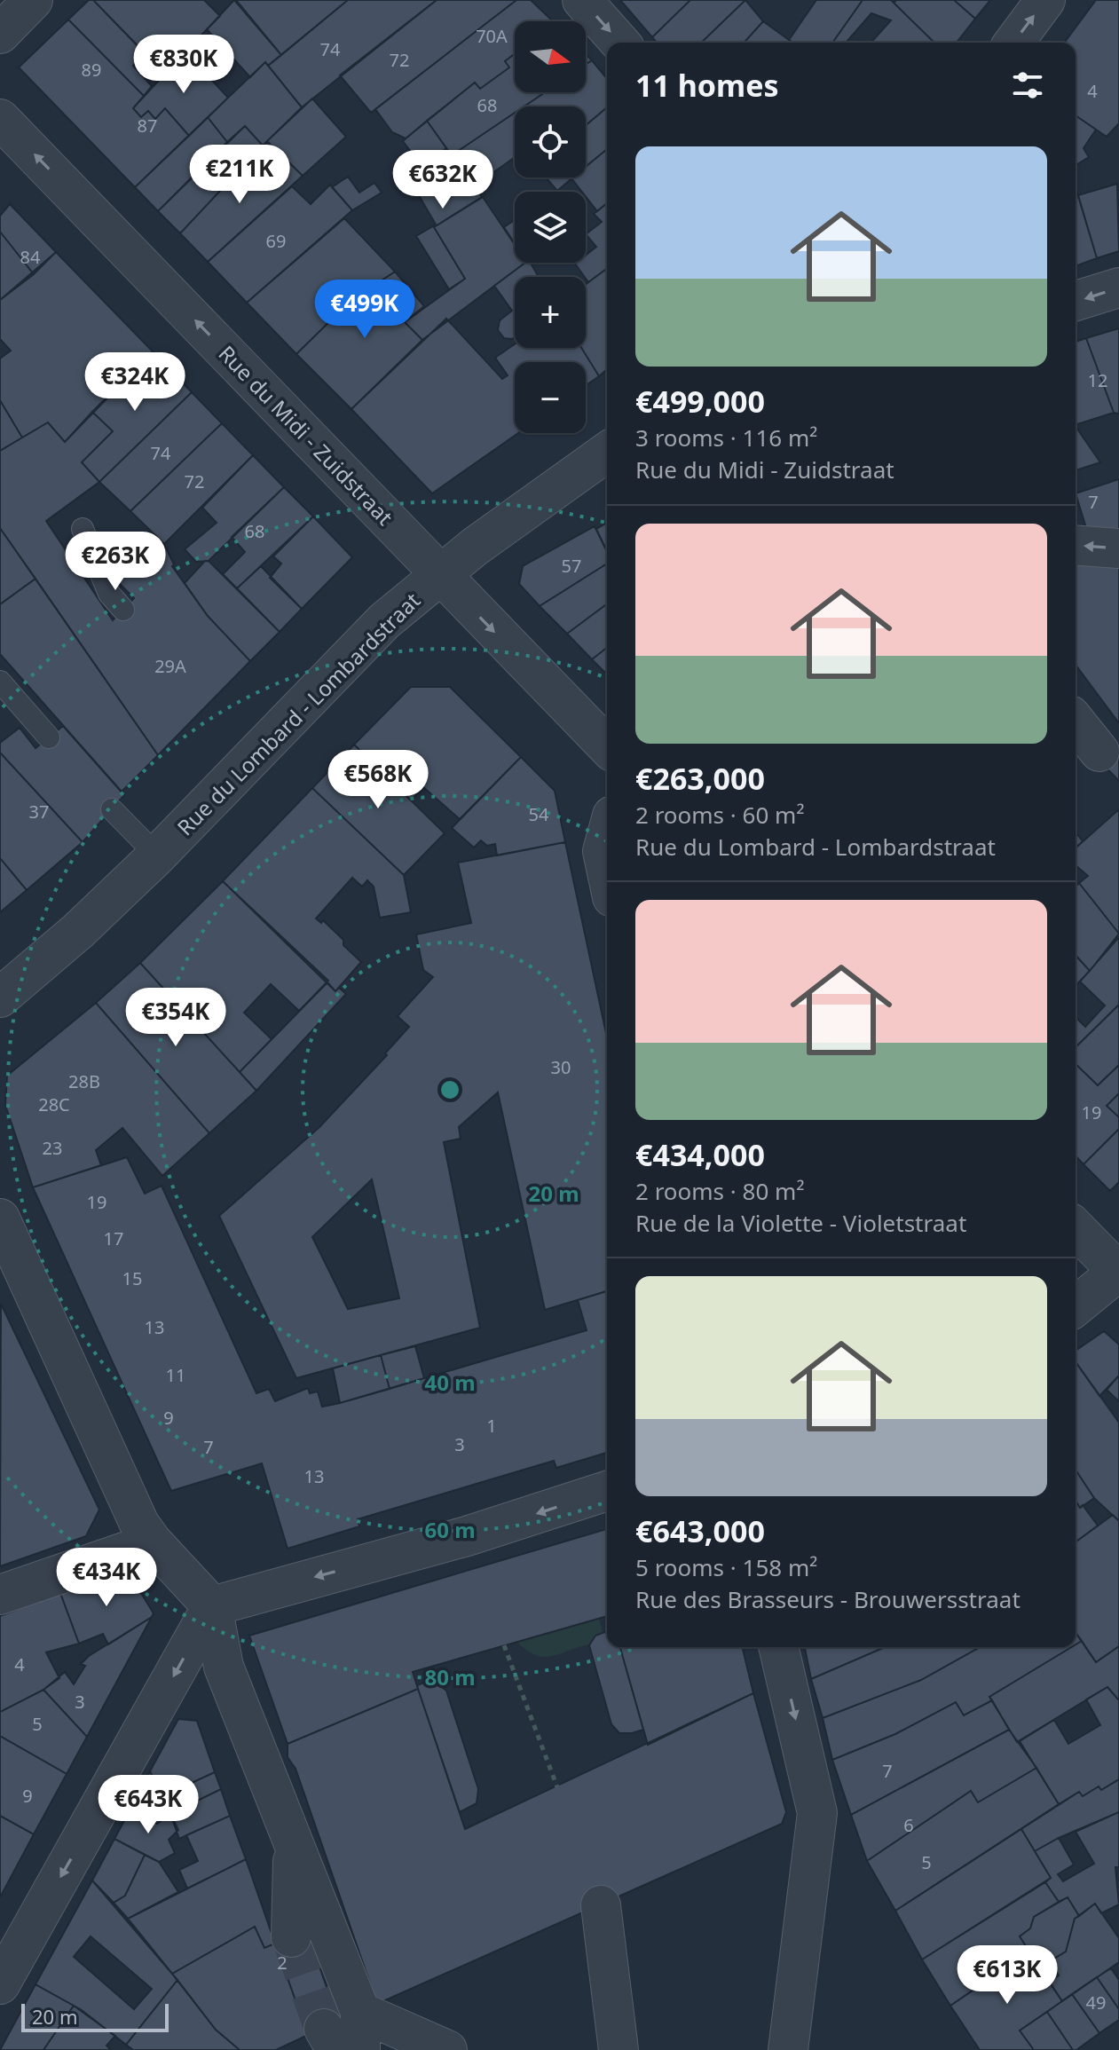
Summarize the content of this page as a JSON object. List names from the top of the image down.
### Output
{
  "streets": {
    "street": ["Rue du Midi - Zuidstraat", "Rue du Lombard - Lombardstraat"]
  },
  "crossings": [
    ["Rue du Midi - Zuidstraat", "Rue du Lombard - Lombardstraat"]
  ],
  "house_numbers": [
    "70A",
    "74",
    "72",
    "89",
    "4",
    "68",
    "87",
    "69",
    "84",
    "12",
    "74",
    "72",
    "7",
    "68",
    "57",
    "29A",
    "37",
    "54",
    "30",
    "28B",
    "28C",
    "19",
    "23",
    "19",
    "17",
    "15",
    "13",
    "11",
    "9",
    "1",
    "3",
    "7",
    "13",
    "4",
    "3",
    "5",
    "7",
    "9",
    "6",
    "5",
    "2",
    "49"
  ],
  "scale_bar": "20 m",
  "north": "right",
  "page": {
    "map_buttons": ["+", "−"],
    "price": [
      "€830K",
      "€211K",
      "€632K",
      "€499K",
      "€324K",
      "€263K",
      "€568K",
      "€354K",
      "€434K",
      "€643K",
      "€613K"
    ],
    "heading": "11 homes",
    "list": [
      {
        "name": "€499,000",
        "note": "3 rooms · 116 m² · Rue du Midi - Zuidstraat"
      },
      {
        "name": "€263,000",
        "note": "2 rooms · 60 m² · Rue du Lombard - Lombardstraat"
      },
      {
        "name": "€434,000",
        "note": "2 rooms · 80 m² · Rue de la Violette - Violetstraat"
      },
      {
        "name": "€643,000",
        "note": "5 rooms · 158 m² · Rue des Brasseurs - Brouwersstraat"
      }
    ],
    "scale": "20 m"
  },
  "rings": [
    "20 m",
    "40 m",
    "60 m",
    "80 m"
  ]
}
